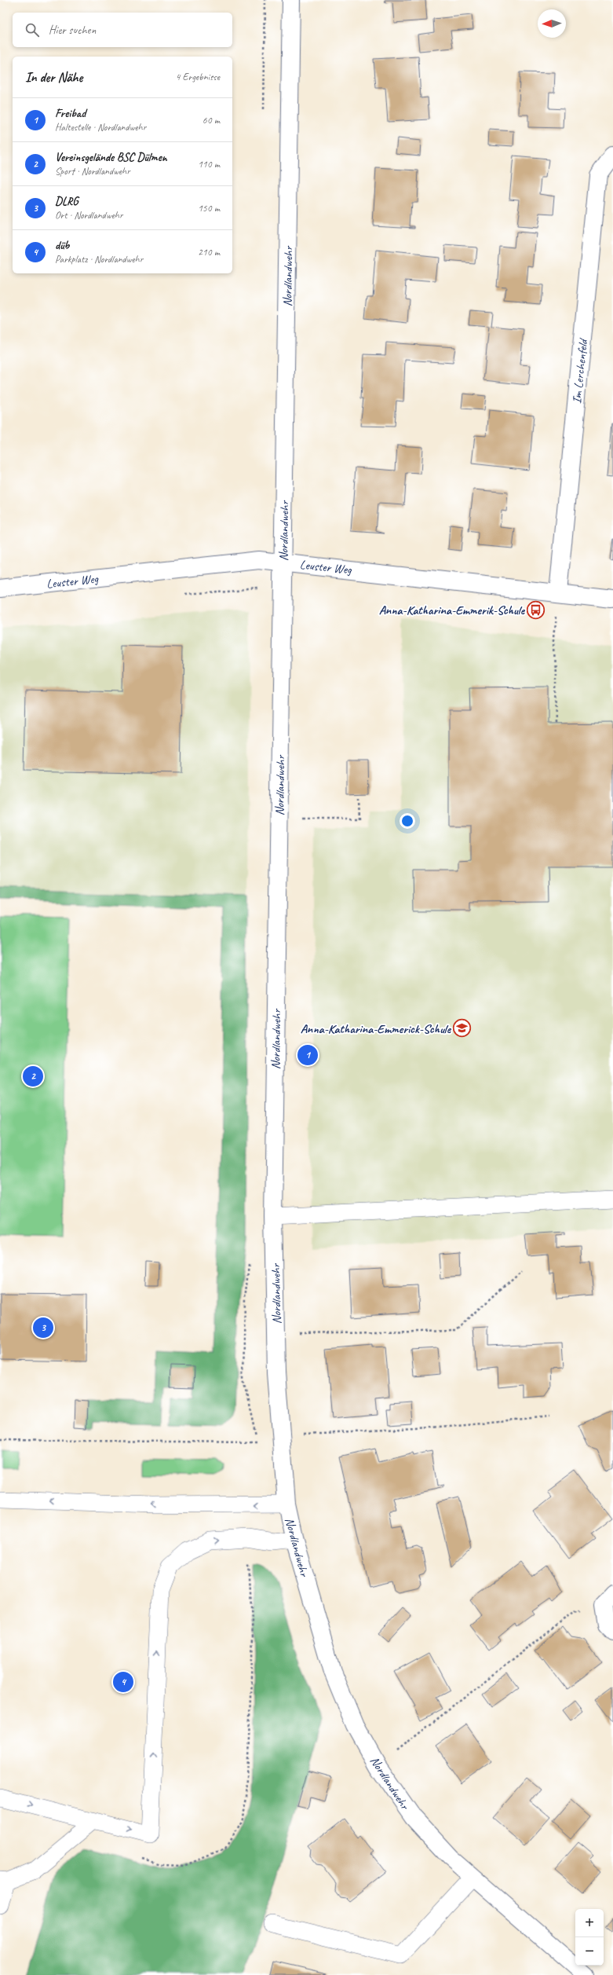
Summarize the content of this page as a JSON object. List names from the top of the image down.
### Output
{
  "streets": {
    "street": ["Nordlandwehr", "Im Lerchenfeld", "Leuster Weg"]
  },
  "crossings": [
    ["Nordlandwehr", "Leuster Weg"],
    ["Im Lerchenfeld", "Leuster Weg"]
  ],
  "places": {
    "bus stop": ["Anna-Katharina-Emmerik-Schule"],
    "school or university": ["Anna-Katharina-Emmerick-Schule"]
  },
  "north": "left",
  "page": {
    "search": "Hier suchen",
    "heading": ["In der Nähe", "4 Ergebnisse"],
    "list": [
      {
        "mark": "1",
        "name": "Freibad",
        "note": "Haltestelle · Nordlandwehr",
        "value": "60 m"
      },
      {
        "mark": "2",
        "name": "Vereinsgelände BSC Dülmen",
        "note": "Sport · Nordlandwehr",
        "value": "110 m"
      },
      {
        "mark": "3",
        "name": "DLRG",
        "note": "Ort · Nordlandwehr",
        "value": "150 m"
      },
      {
        "mark": "4",
        "name": "düb",
        "note": "Parkplatz · Nordlandwehr",
        "value": "210 m"
      }
    ],
    "pins": [
      "1",
      "2",
      "3",
      "4"
    ],
    "map_buttons": ["+", "−"]
  }
}
